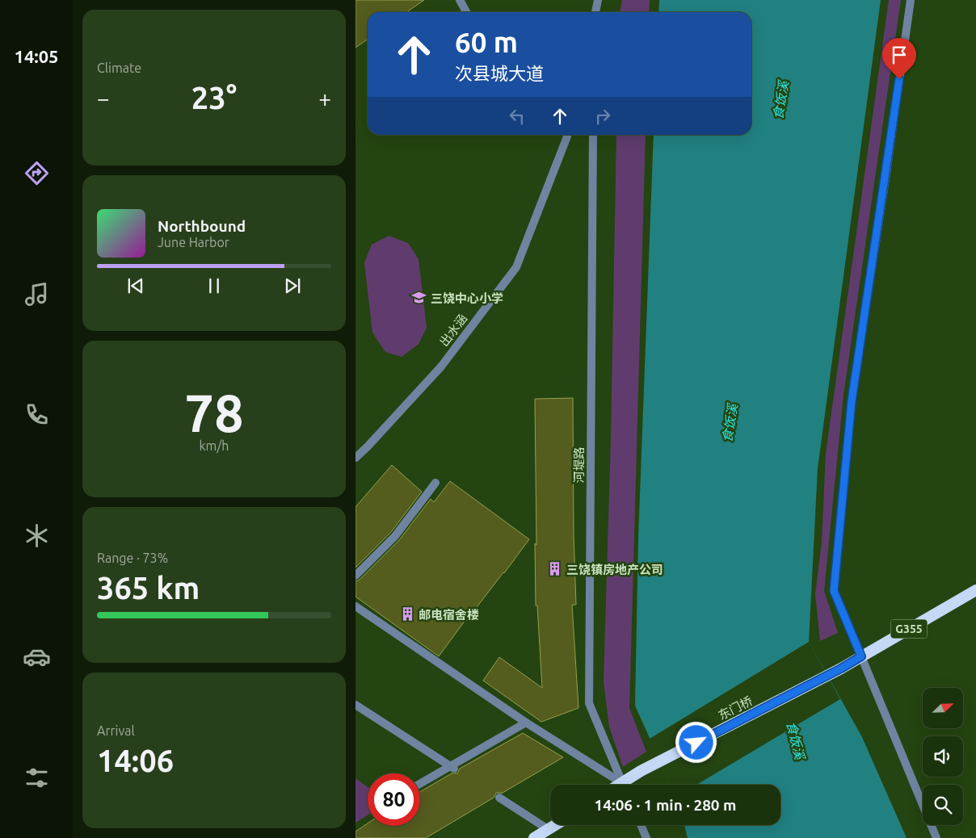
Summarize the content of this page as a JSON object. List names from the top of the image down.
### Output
{
  "streets": {
    "highway": ["G355", "东门桥"],
    "street": ["出水涵", "河堤路"]
  },
  "crossings": [
    ["G355", "东门桥"]
  ],
  "water": ["食饭溪"],
  "places": {
    "school or university": ["三饶中心小学"],
    "building": ["三饶镇房地产公司", "邮电宿舍楼"]
  },
  "north": "top right",
  "page": {
    "tabs": "14:05",
    "tile": [
      "Climate",
      ["78", "km/h"],
      ["Range · 73%", "365 km"],
      ["Arrival", "14:06"]
    ],
    "turn": ["60 m", "次县城大道"],
    "heat": ["−", "23°", "+"],
    "song": ["Northbound", "June Harbor"],
    "limit": "80",
    "trip": "14:06 · 1 min · 280 m"
  }
}
